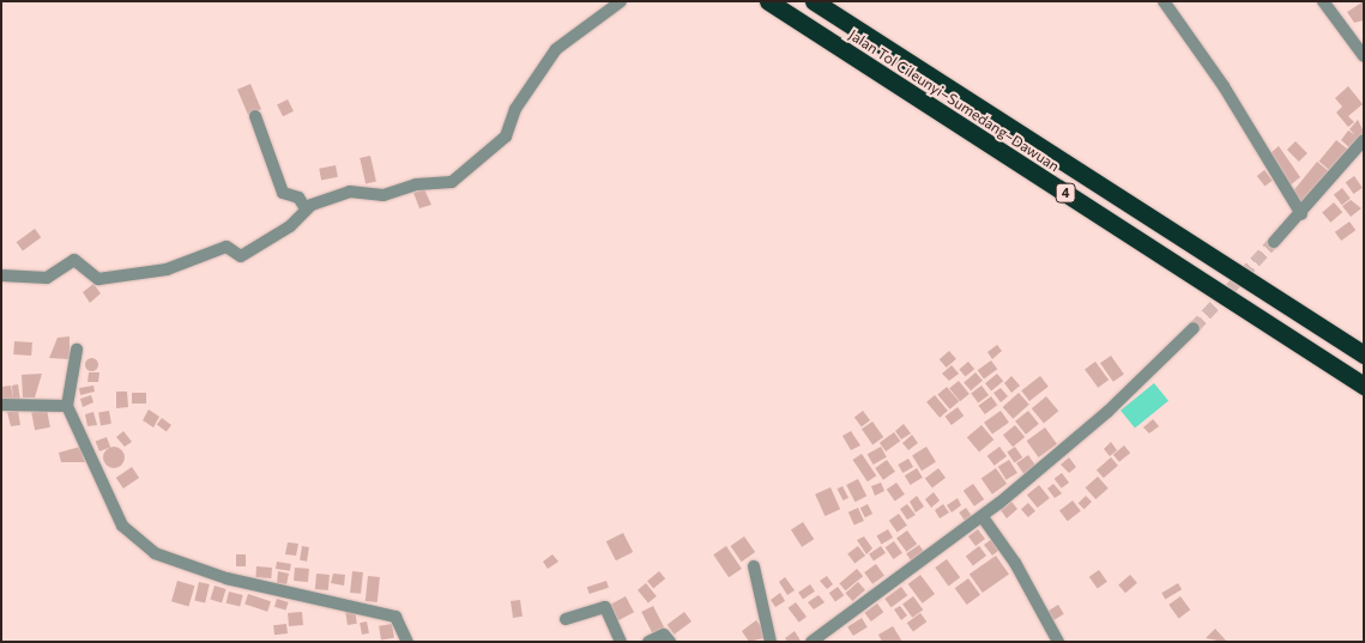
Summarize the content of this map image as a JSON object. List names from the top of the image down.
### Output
{
  "streets": {
    "highway": ["Jalan Tol Cileunyi–Sumedang–Dawuan", "4"]
  }
}
